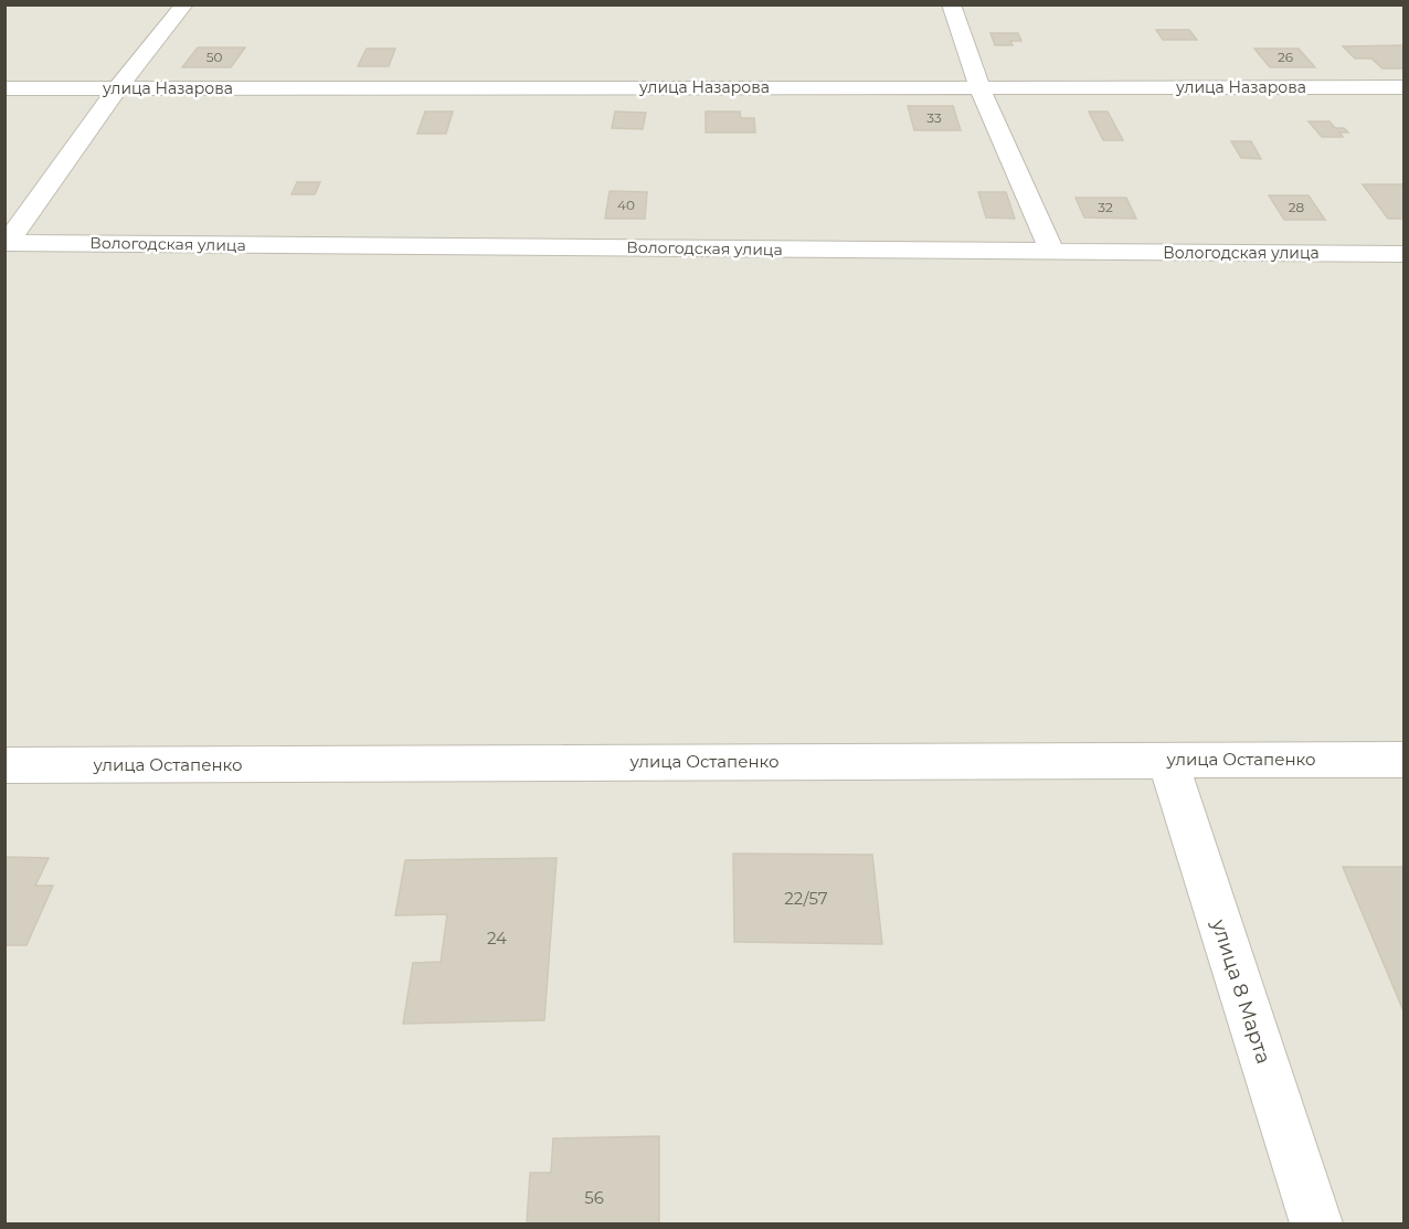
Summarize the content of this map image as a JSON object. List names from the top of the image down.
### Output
{
  "streets": {
    "street": [
      "улица Назарова",
      "Вологодская улица",
      "улица Остапенко",
      "улица 8 Марта"
    ]
  },
  "crossings": [
    ["улица Остапенко", "улица 8 Марта"]
  ],
  "house_numbers": [
    "50",
    "26",
    "33",
    "40",
    "32",
    "28",
    "22/57",
    "24",
    "56"
  ]
}
